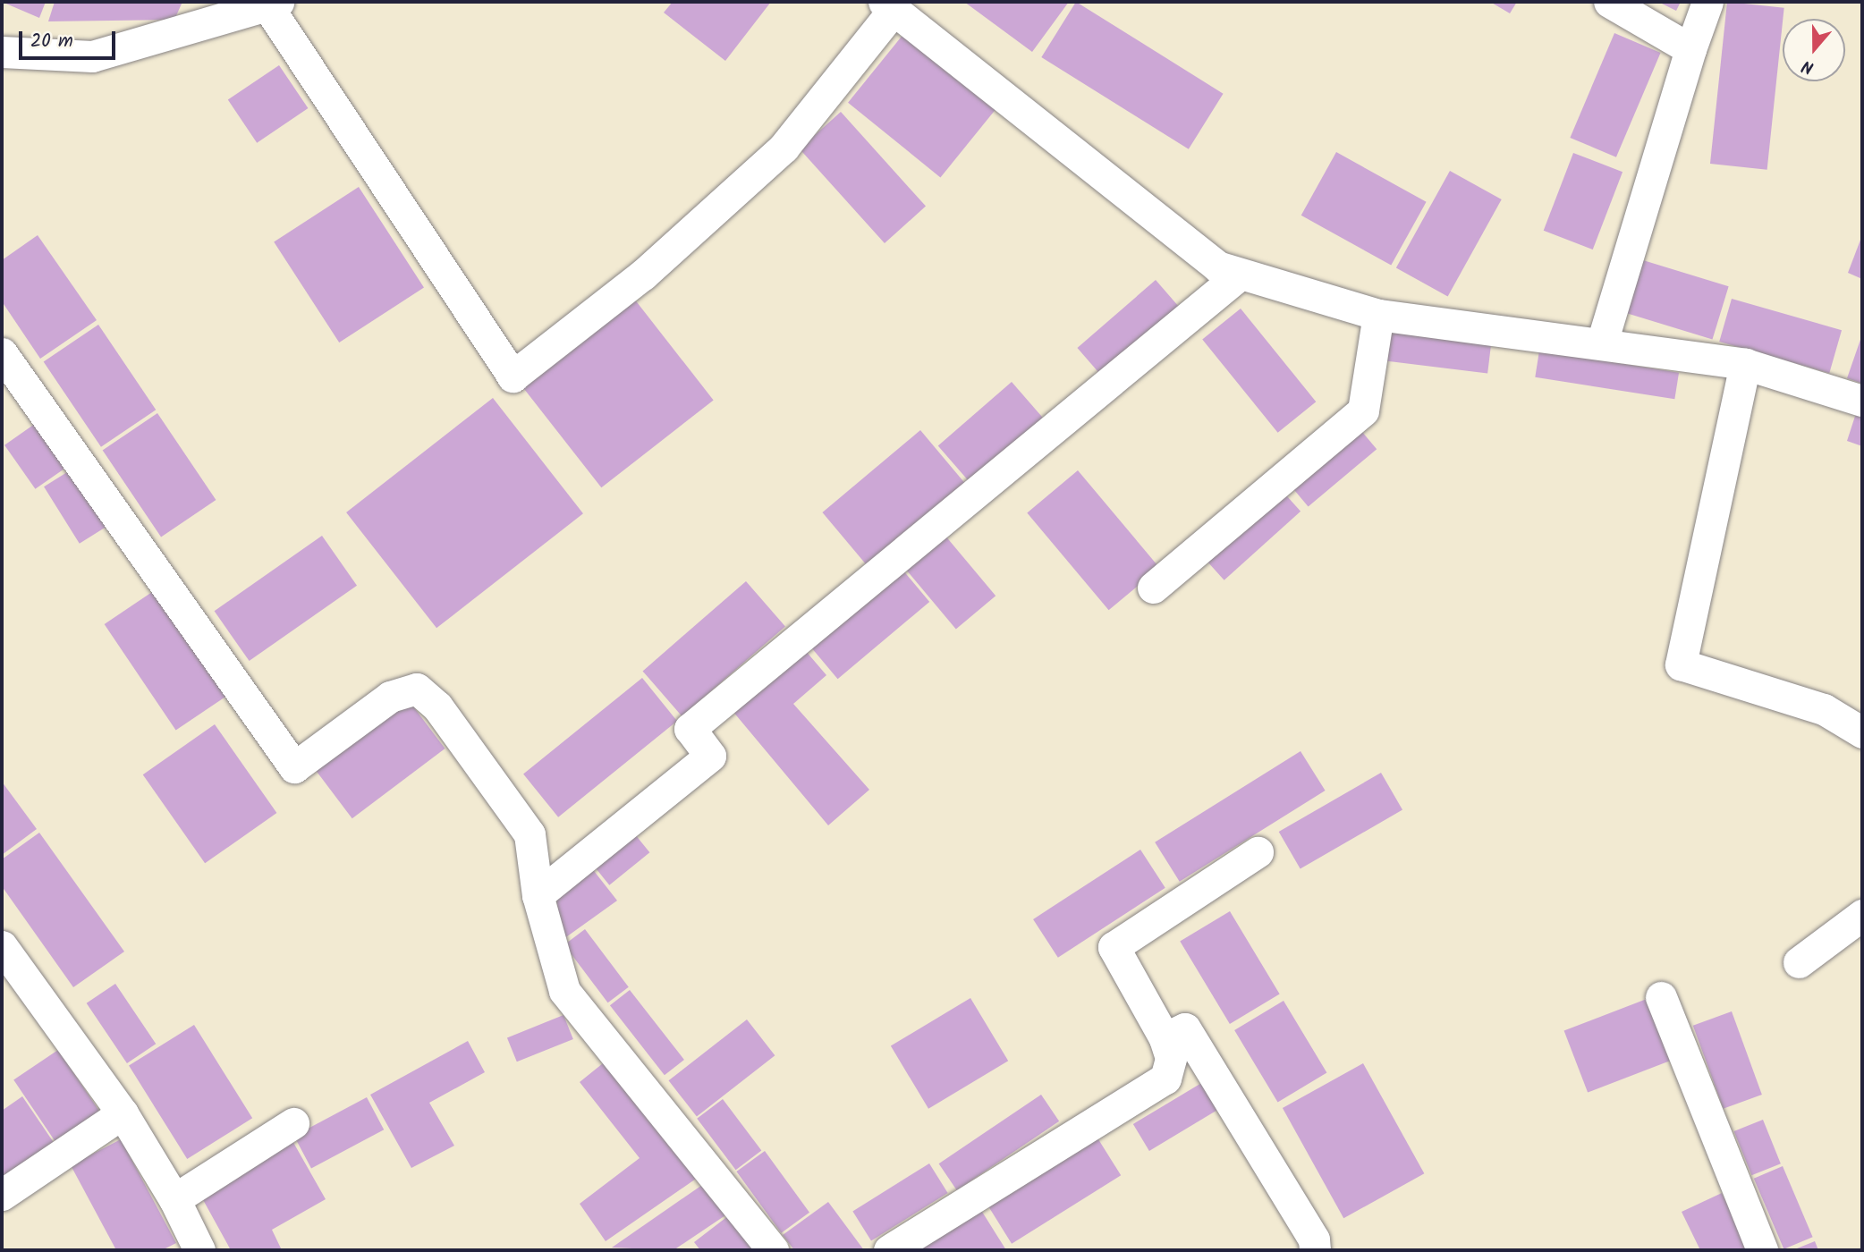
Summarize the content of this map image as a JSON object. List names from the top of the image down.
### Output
{
  "scale_bar": "20 m",
  "north": "bottom"
}
